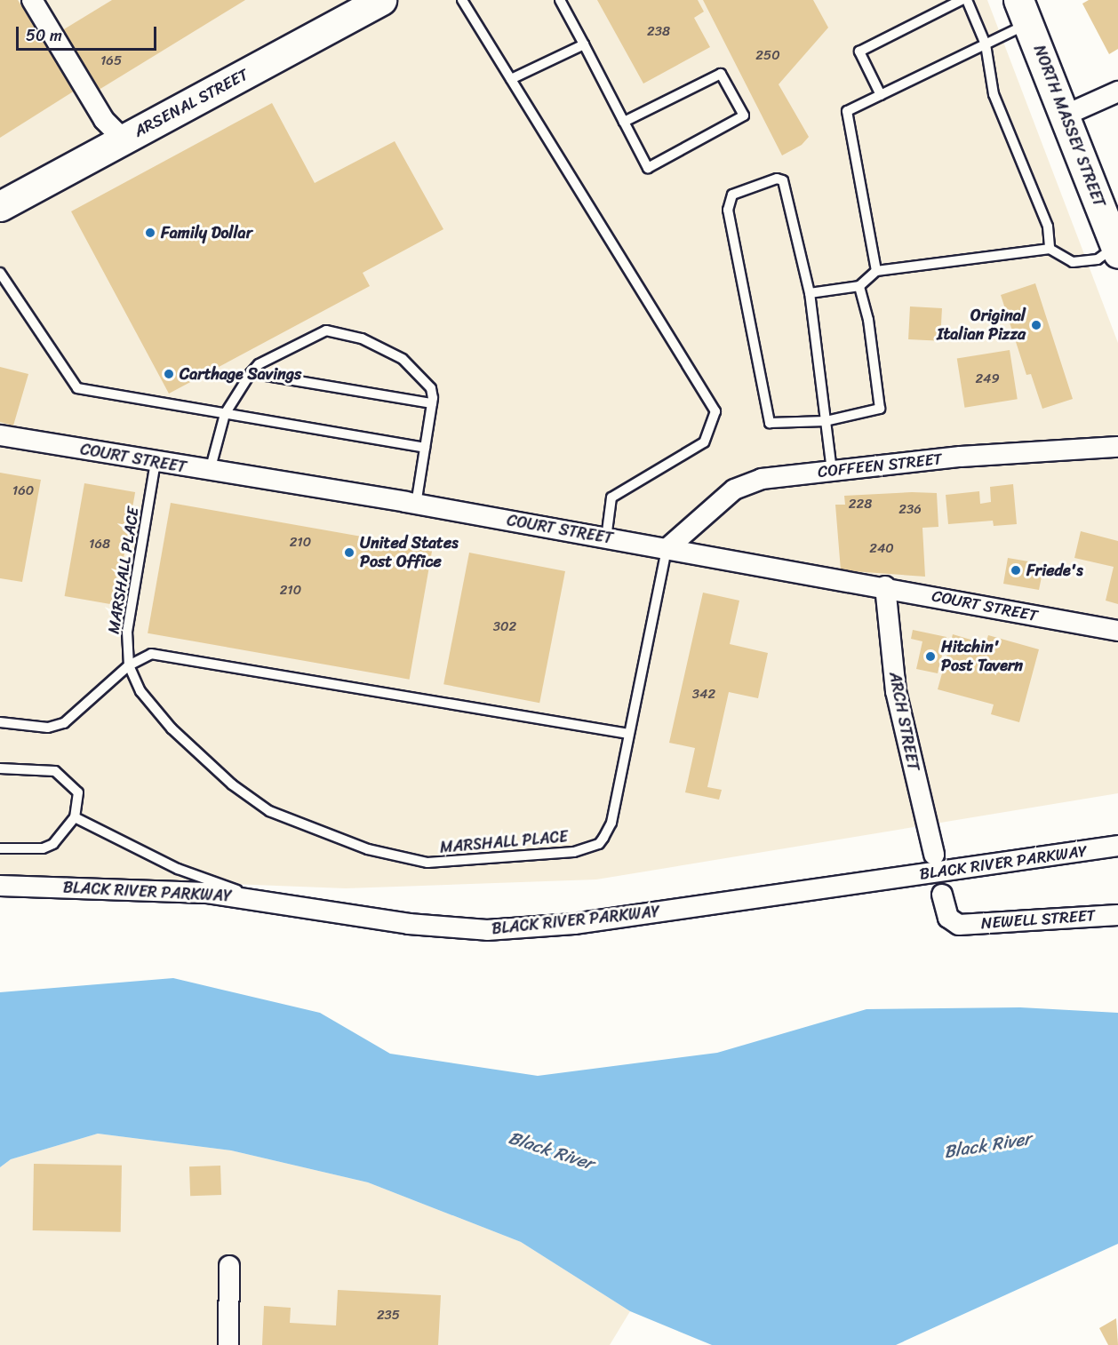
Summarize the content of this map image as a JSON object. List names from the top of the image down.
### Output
{
  "streets": {
    "main road": ["ARSENAL STREET", "NORTH MASSEY STREET"],
    "street": [
      "COURT STREET",
      "COFFEEN STREET",
      "ARCH STREET",
      "BLACK RIVER PARKWAY",
      "NEWELL STREET"
    ],
    "lane": ["MARSHALL PLACE"]
  },
  "crossings": [
    ["COURT STREET", "COFFEEN STREET"],
    ["COURT STREET", "MARSHALL PLACE"],
    ["COURT STREET", "ARCH STREET"],
    ["COFFEEN STREET", "MARSHALL PLACE"]
  ],
  "water": ["Black River"],
  "places": [
    "Family Dollar",
    "Original Italian Pizza",
    "Carthage Savings",
    "United States Post Office",
    "Friede's",
    "Hitchin' Post Tavern"
  ],
  "house_numbers": [
    "238",
    "250",
    "165",
    "249",
    "160",
    "228",
    "236",
    "210",
    "168",
    "240",
    "210",
    "302",
    "342",
    "235"
  ],
  "scale_bar": "50 m"
}
